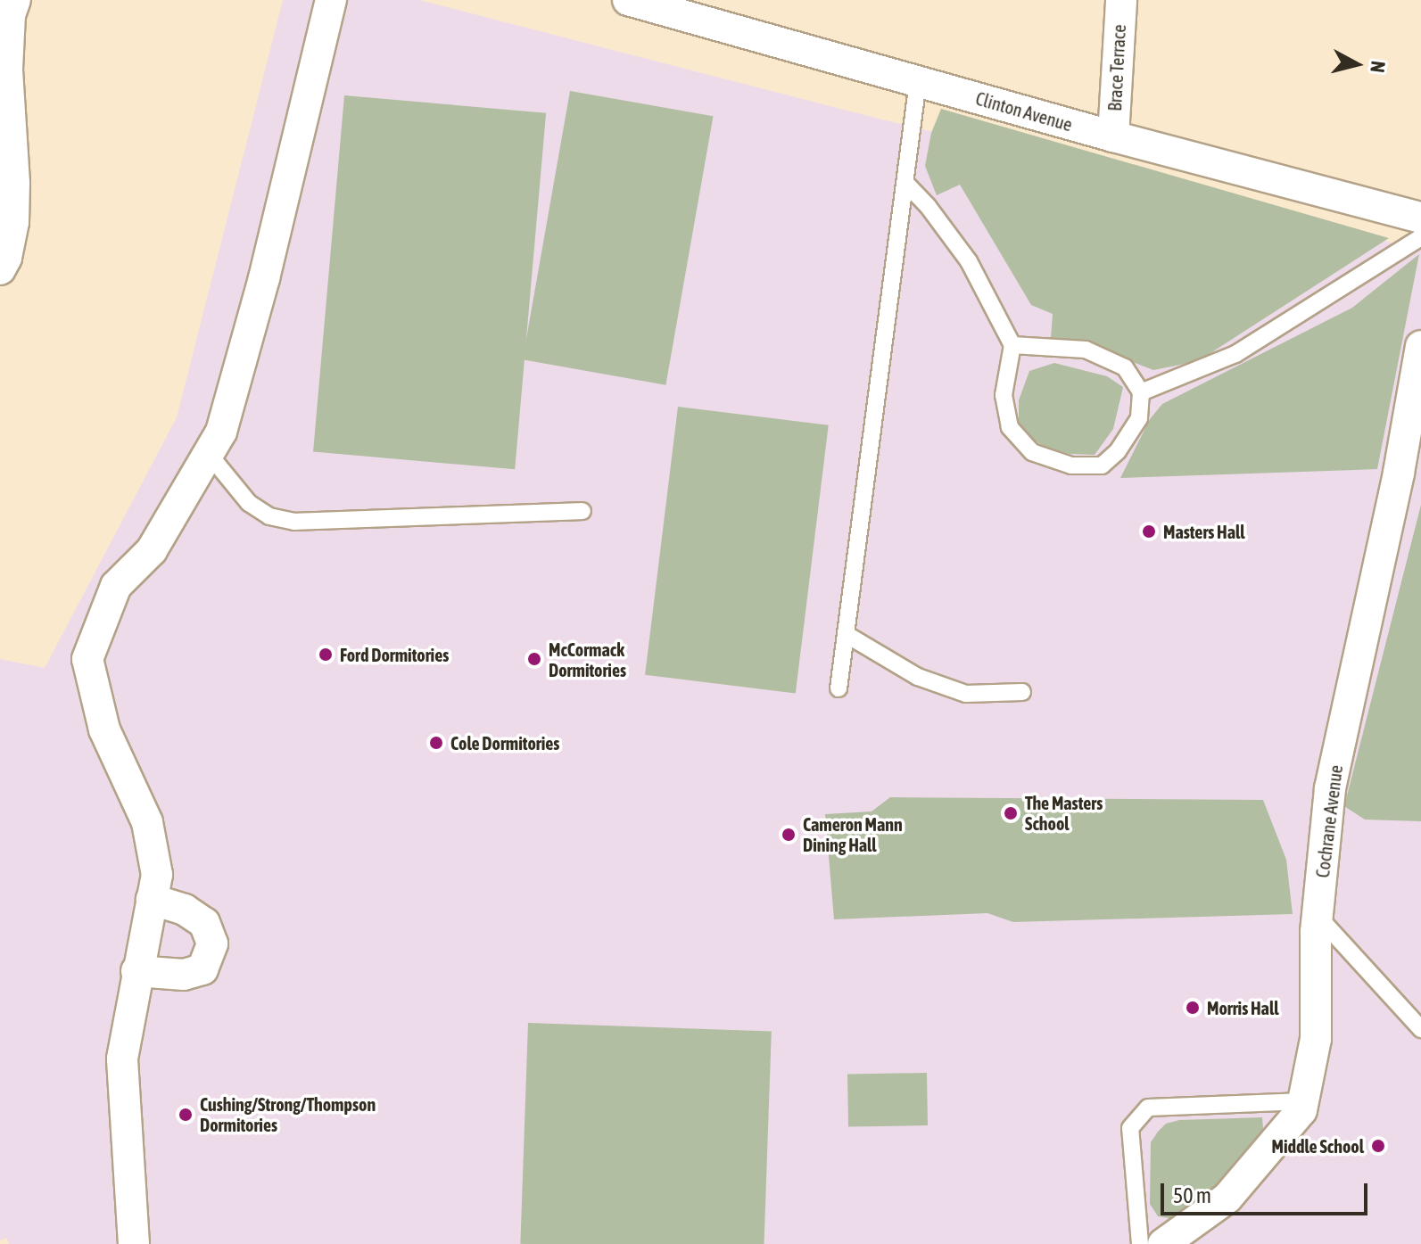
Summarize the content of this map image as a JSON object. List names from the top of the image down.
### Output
{
  "streets": {
    "street": ["Brace Terrace", "Clinton Avenue", "Cochrane Avenue"]
  },
  "crossings": [
    ["Brace Terrace", "Clinton Avenue"]
  ],
  "places": [
    "Masters Hall",
    "Ford Dormitories",
    "McCormack Dormitories",
    "Cole Dormitories",
    "The Masters School",
    "Cameron Mann Dining Hall",
    "Morris Hall",
    "Cushing/Strong/Thompson Dormitories",
    "Middle School"
  ],
  "scale_bar": "50 m",
  "north": "right"
}
